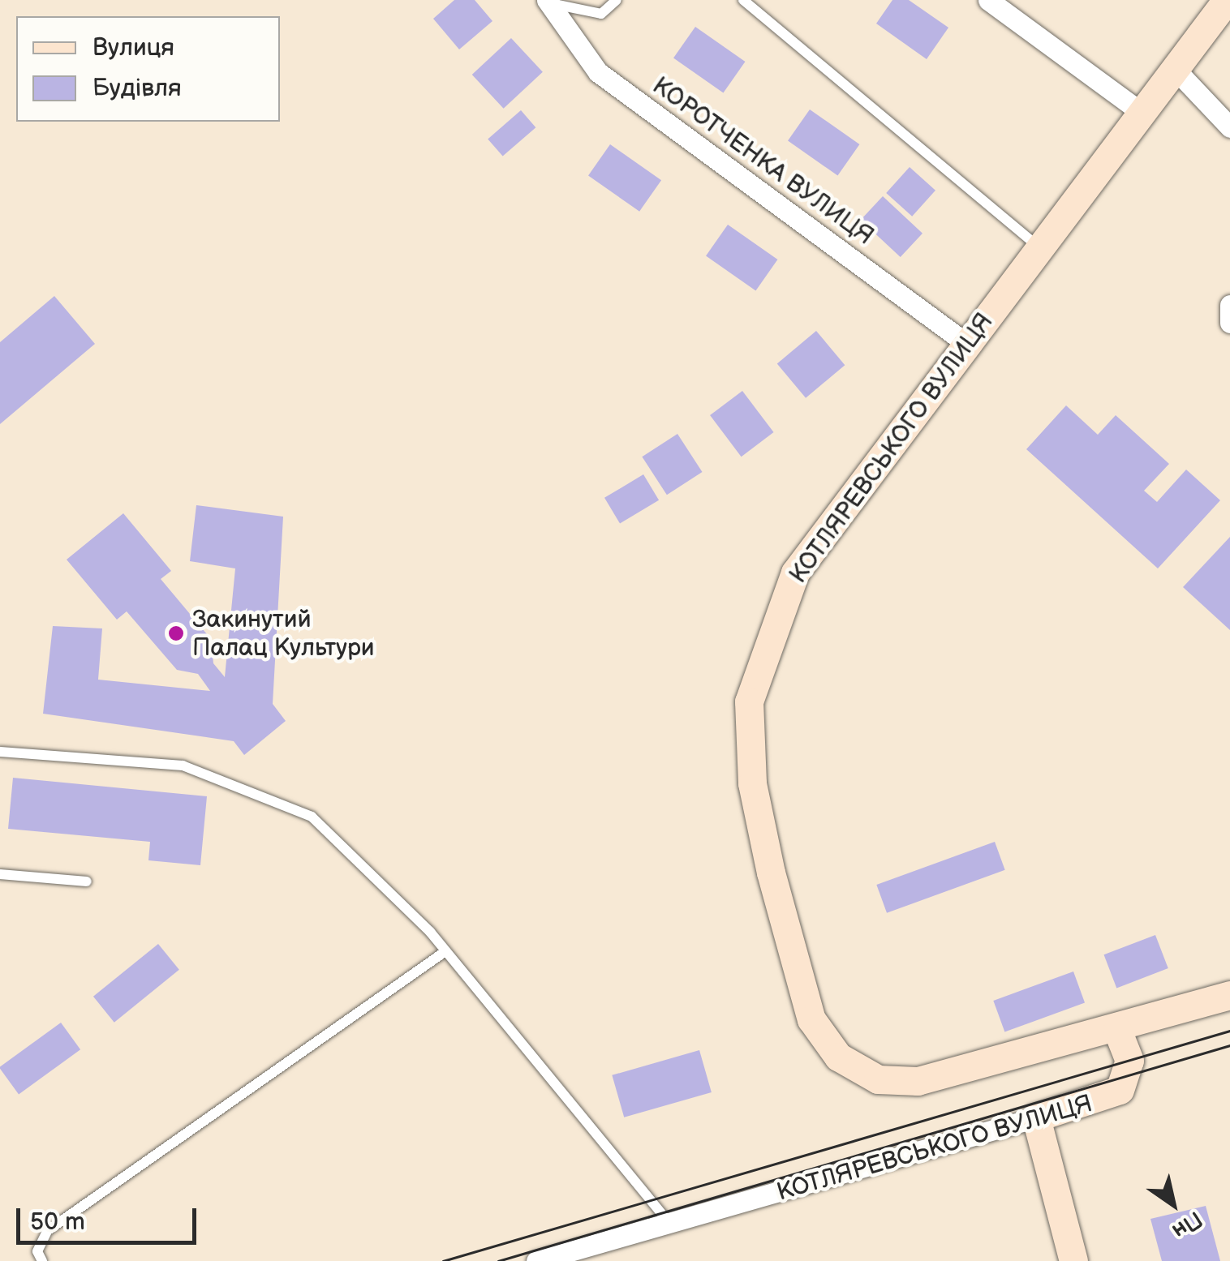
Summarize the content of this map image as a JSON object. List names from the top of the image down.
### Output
{
  "streets": {
    "street": ["КОРОТЧЕНКА ВУЛИЦЯ", "КОТЛЯРЕВСЬКОГО ВУЛИЦЯ"]
  },
  "crossings": [
    ["КОРОТЧЕНКА ВУЛИЦЯ", "КОТЛЯРЕВСЬКОГО ВУЛИЦЯ"]
  ],
  "places": ["Закинутий Палац Культури"],
  "legend": ["Вулиця", "Будівля"],
  "scale_bar": "50 m",
  "north": "bottom right"
}
